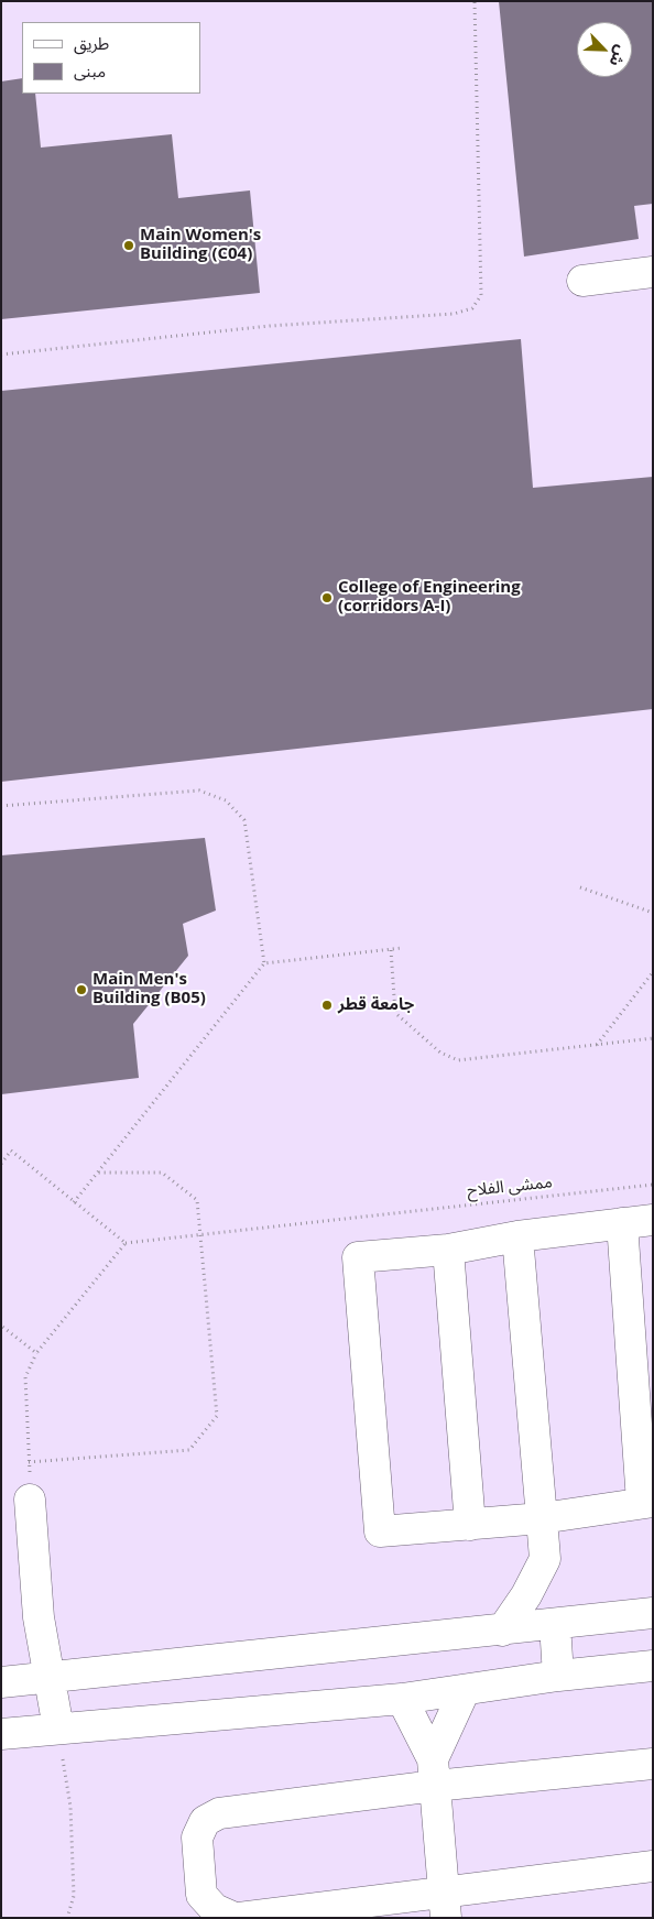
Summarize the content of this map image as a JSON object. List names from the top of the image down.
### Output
{
  "streets": {
    "path": ["ممشى الفلاح"]
  },
  "places": [
    "Main Women's Building (C04)",
    "College of Engineering (corridors A-I)",
    "Main Men's Building (B05)",
    "جامعة قطر"
  ],
  "legend": ["طريق", "مبنى"],
  "north": "bottom right"
}
